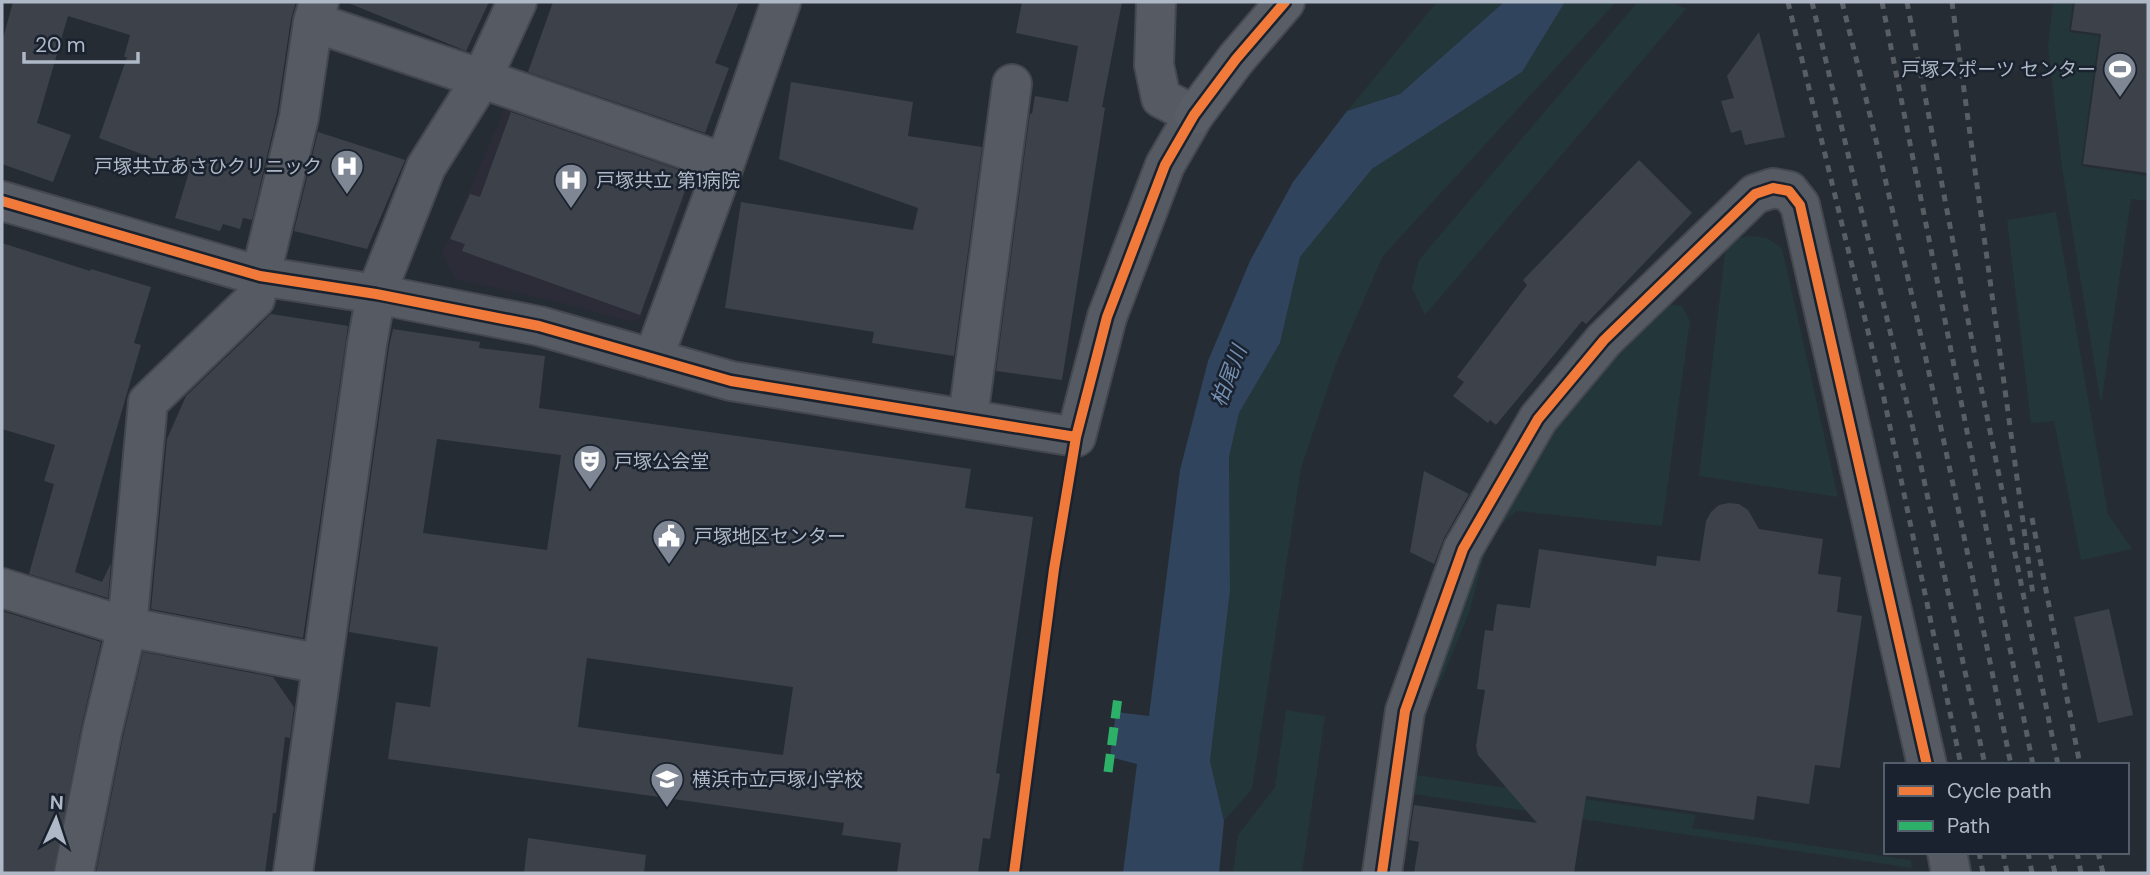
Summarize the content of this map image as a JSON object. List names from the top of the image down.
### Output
{
  "water": ["柏尾川"],
  "places": {
    "sports": ["戸塚スポーツ センター"],
    "hospital": ["戸塚共立あさひクリニック", "戸塚共立 第1病院"],
    "theatre": ["戸塚公会堂"],
    "public building": ["戸塚地区センター"],
    "school or university": ["横浜市立戸塚小学校"]
  },
  "legend": ["Cycle path", "Path"],
  "scale_bar": "20 m",
  "north": "top"
}
